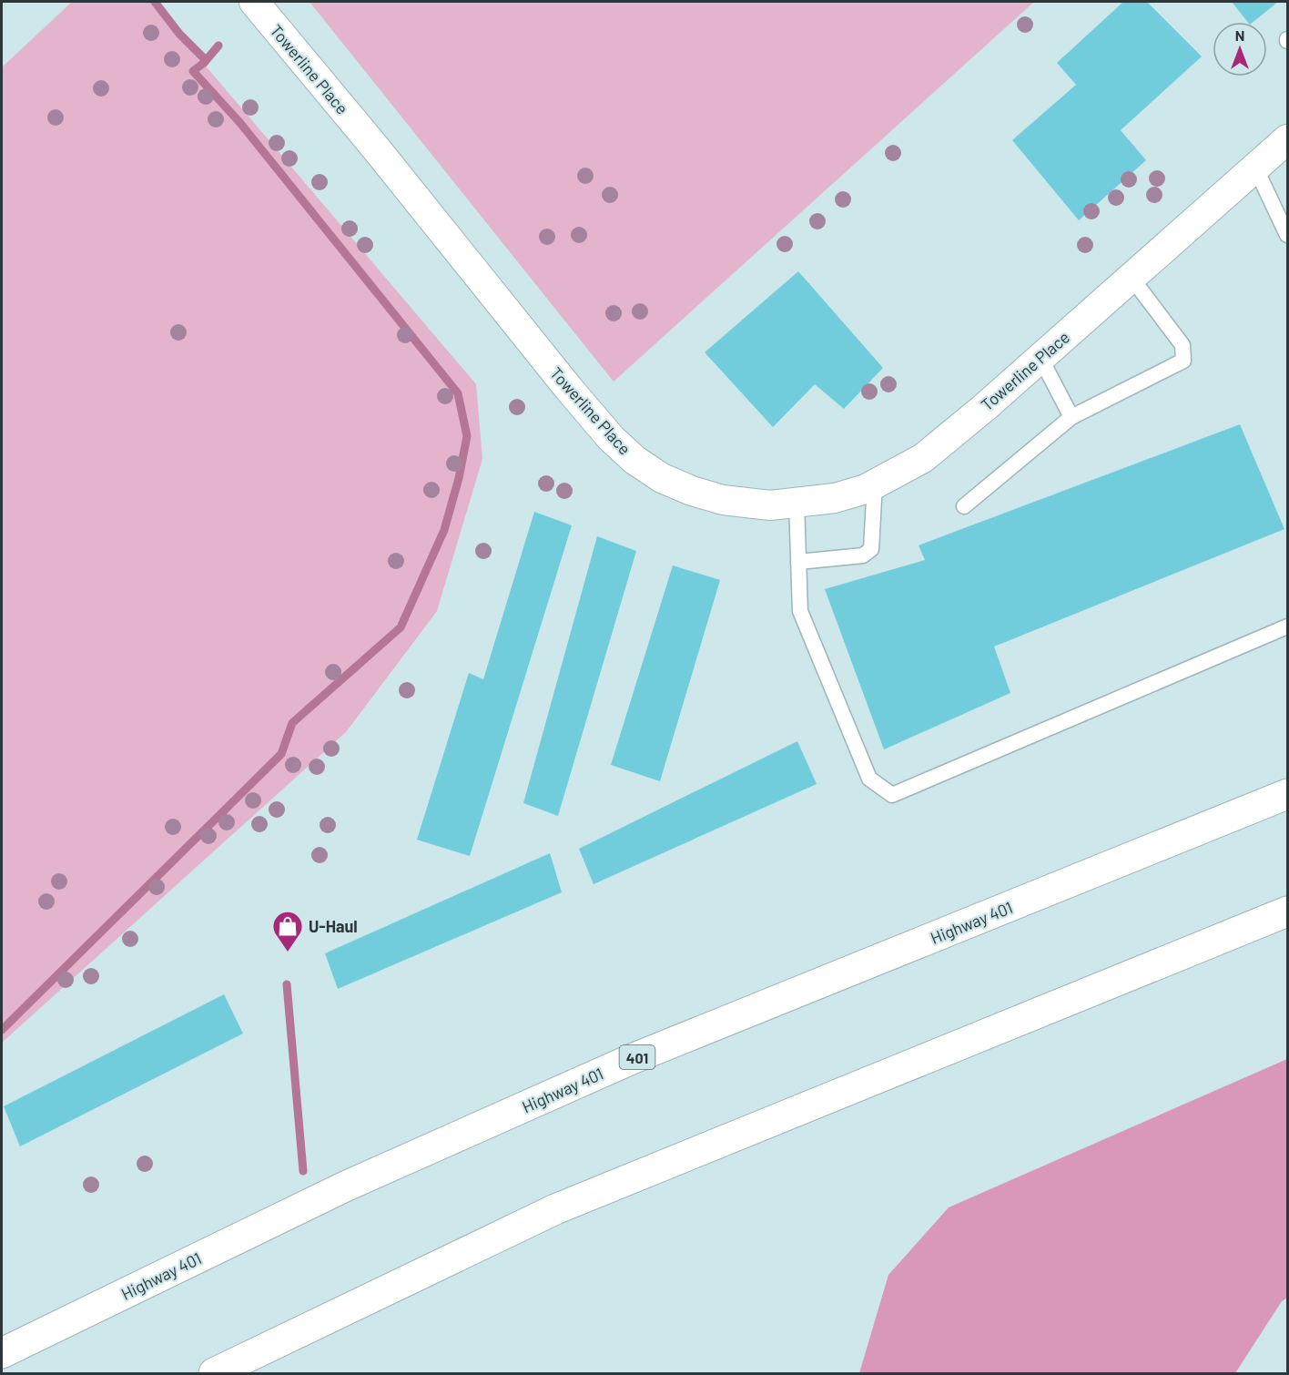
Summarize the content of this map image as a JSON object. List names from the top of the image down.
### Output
{
  "streets": {
    "highway": ["Highway 401", "401"],
    "street": ["Towerline Place"]
  },
  "places": {
    "shop": ["U-Haul"]
  },
  "north": "top"
}
